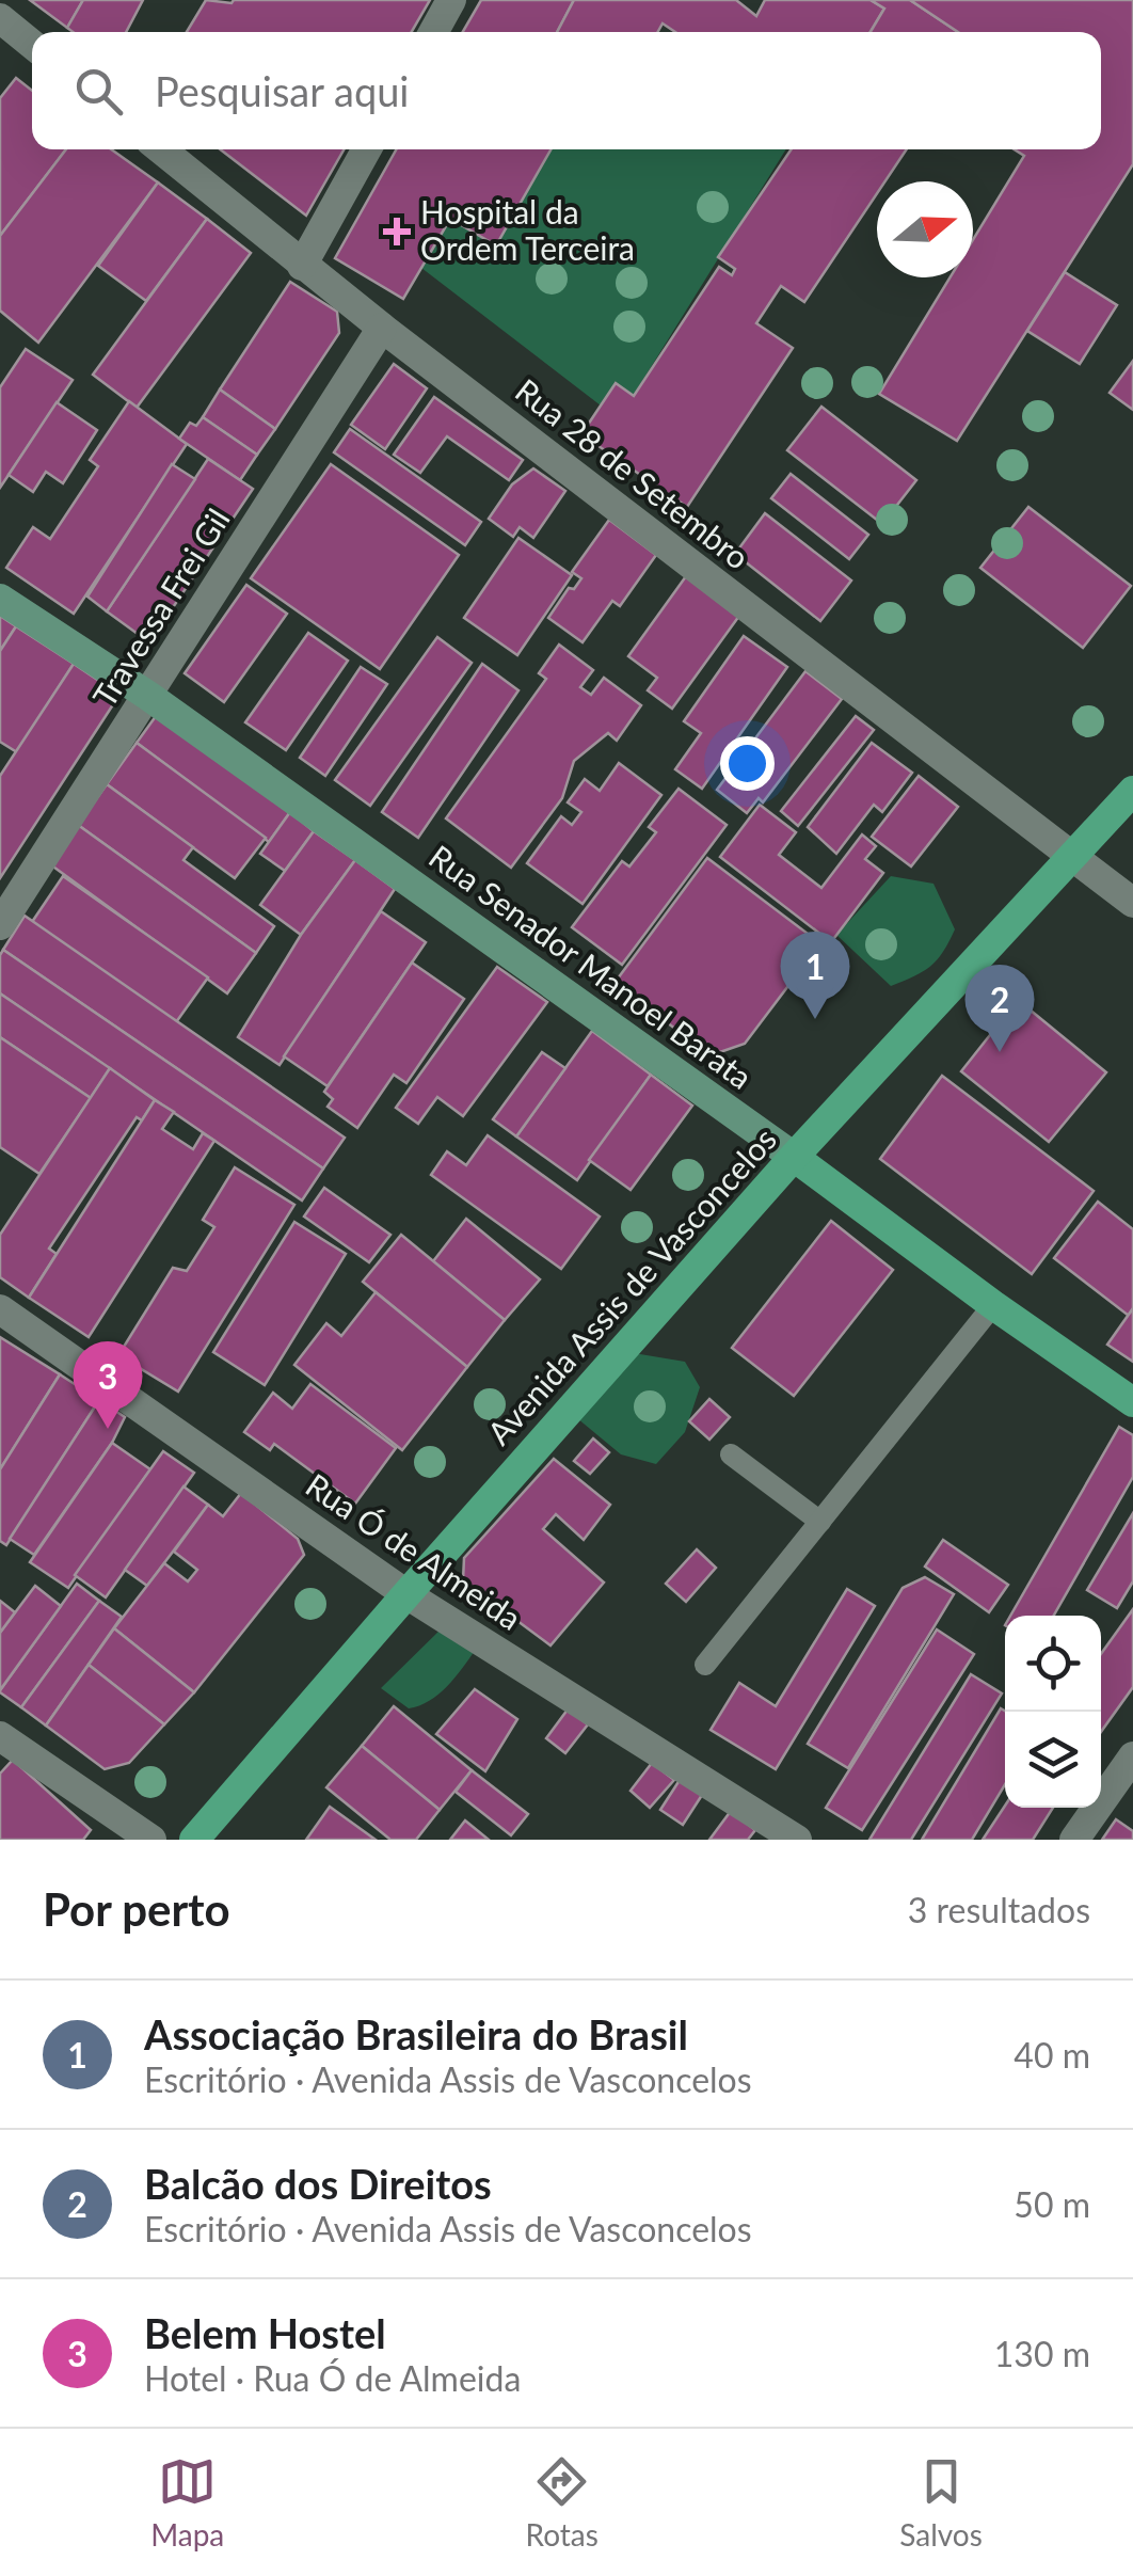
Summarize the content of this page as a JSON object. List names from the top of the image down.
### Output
{
  "streets": {
    "main road": ["Rua Senador Manoel Barata", "Avenida Assis de Vasconcelos"],
    "street": ["Rua 28 de Setembro", "Travessa Frei Gil", "Rua Ó de Almeida"]
  },
  "crossings": [
    ["Rua 28 de Setembro", "Travessa Frei Gil"],
    ["Rua 28 de Setembro", "Avenida Assis de Vasconcelos"],
    ["Travessa Frei Gil", "Rua Senador Manoel Barata"],
    ["Rua Senador Manoel Barata", "Avenida Assis de Vasconcelos"],
    ["Avenida Assis de Vasconcelos", "Rua Ó de Almeida"]
  ],
  "places": {
    "health": ["Hospital da Ordem Terceira"]
  },
  "north": "right",
  "page": {
    "search": "Pesquisar aqui",
    "pins": ["1", "2", "3"],
    "heading": ["Por perto", "3 resultados"],
    "list": [
      {
        "mark": "1",
        "name": "Associação Brasileira do Brasil",
        "note": "Escritório · Avenida Assis de Vasconcelos",
        "value": "40 m"
      },
      {
        "mark": "2",
        "name": "Balcão dos Direitos",
        "note": "Escritório · Avenida Assis de Vasconcelos",
        "value": "50 m"
      },
      {
        "mark": "3",
        "name": "Belem Hostel",
        "note": "Hotel · Rua Ó de Almeida",
        "value": "130 m"
      }
    ],
    "nav": ["Mapa", "Rotas", "Salvos"]
  }
}
